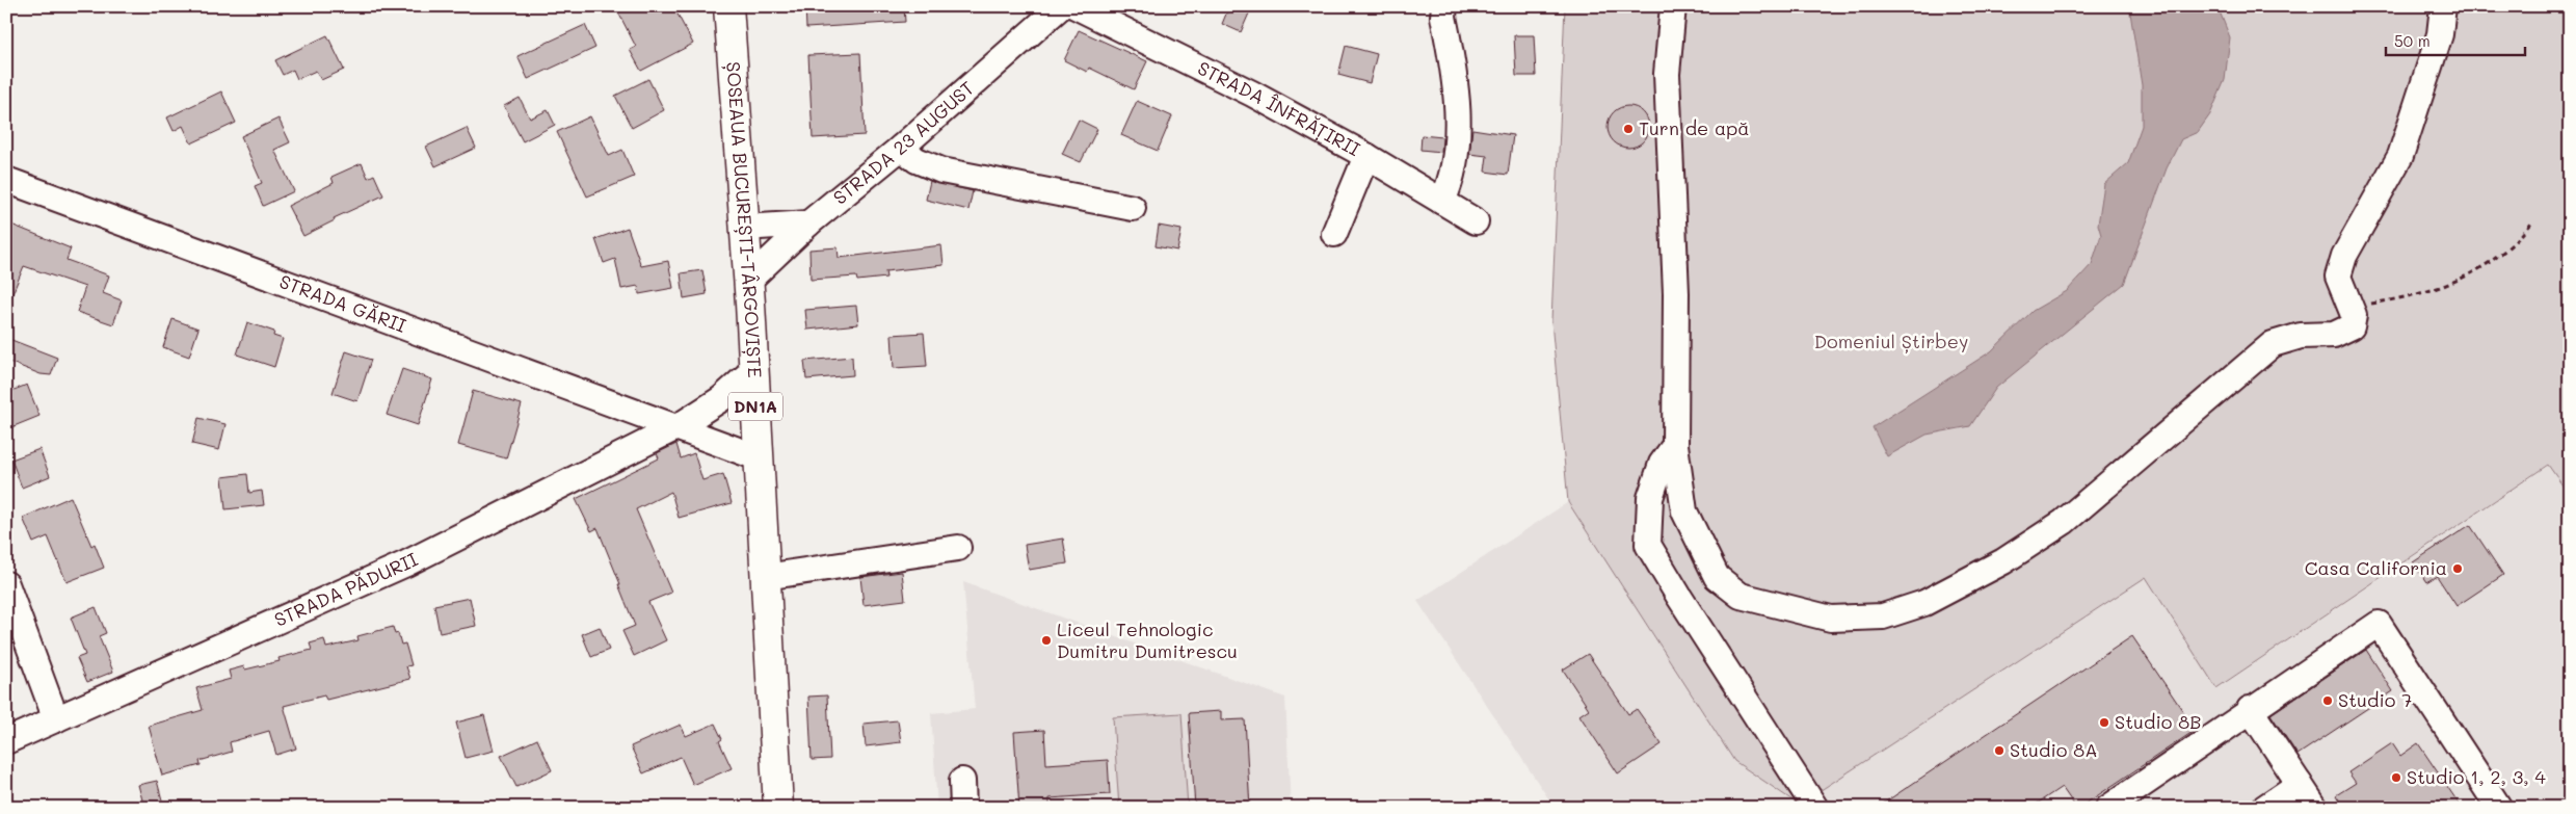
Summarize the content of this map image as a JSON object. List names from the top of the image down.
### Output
{
  "streets": {
    "main road": ["ȘOSEAUA BUCUREȘTI-TÂRGOVIȘTE", "DN1A"],
    "street": [
      "STRADA ÎNFRĂȚIRII",
      "STRADA 23 AUGUST",
      "STRADA GĂRII",
      "STRADA PĂDURII"
    ]
  },
  "crossings": [
    ["STRADA 23 AUGUST", "ȘOSEAUA BUCUREȘTI-TÂRGOVIȘTE"],
    ["ȘOSEAUA BUCUREȘTI-TÂRGOVIȘTE", "STRADA GĂRII"],
    ["ȘOSEAUA BUCUREȘTI-TÂRGOVIȘTE", "STRADA PĂDURII"],
    ["STRADA GĂRII", "STRADA PĂDURII"]
  ],
  "parks": ["Domeniul Știrbey"],
  "places": [
    "Turn de apă",
    "Casa California",
    "Liceul Tehnologic Dumitru Dumitrescu",
    "Studio 7",
    "Studio 8B",
    "Studio 8A",
    "Studio 1, 2, 3, 4"
  ],
  "scale_bar": "50 m"
}
